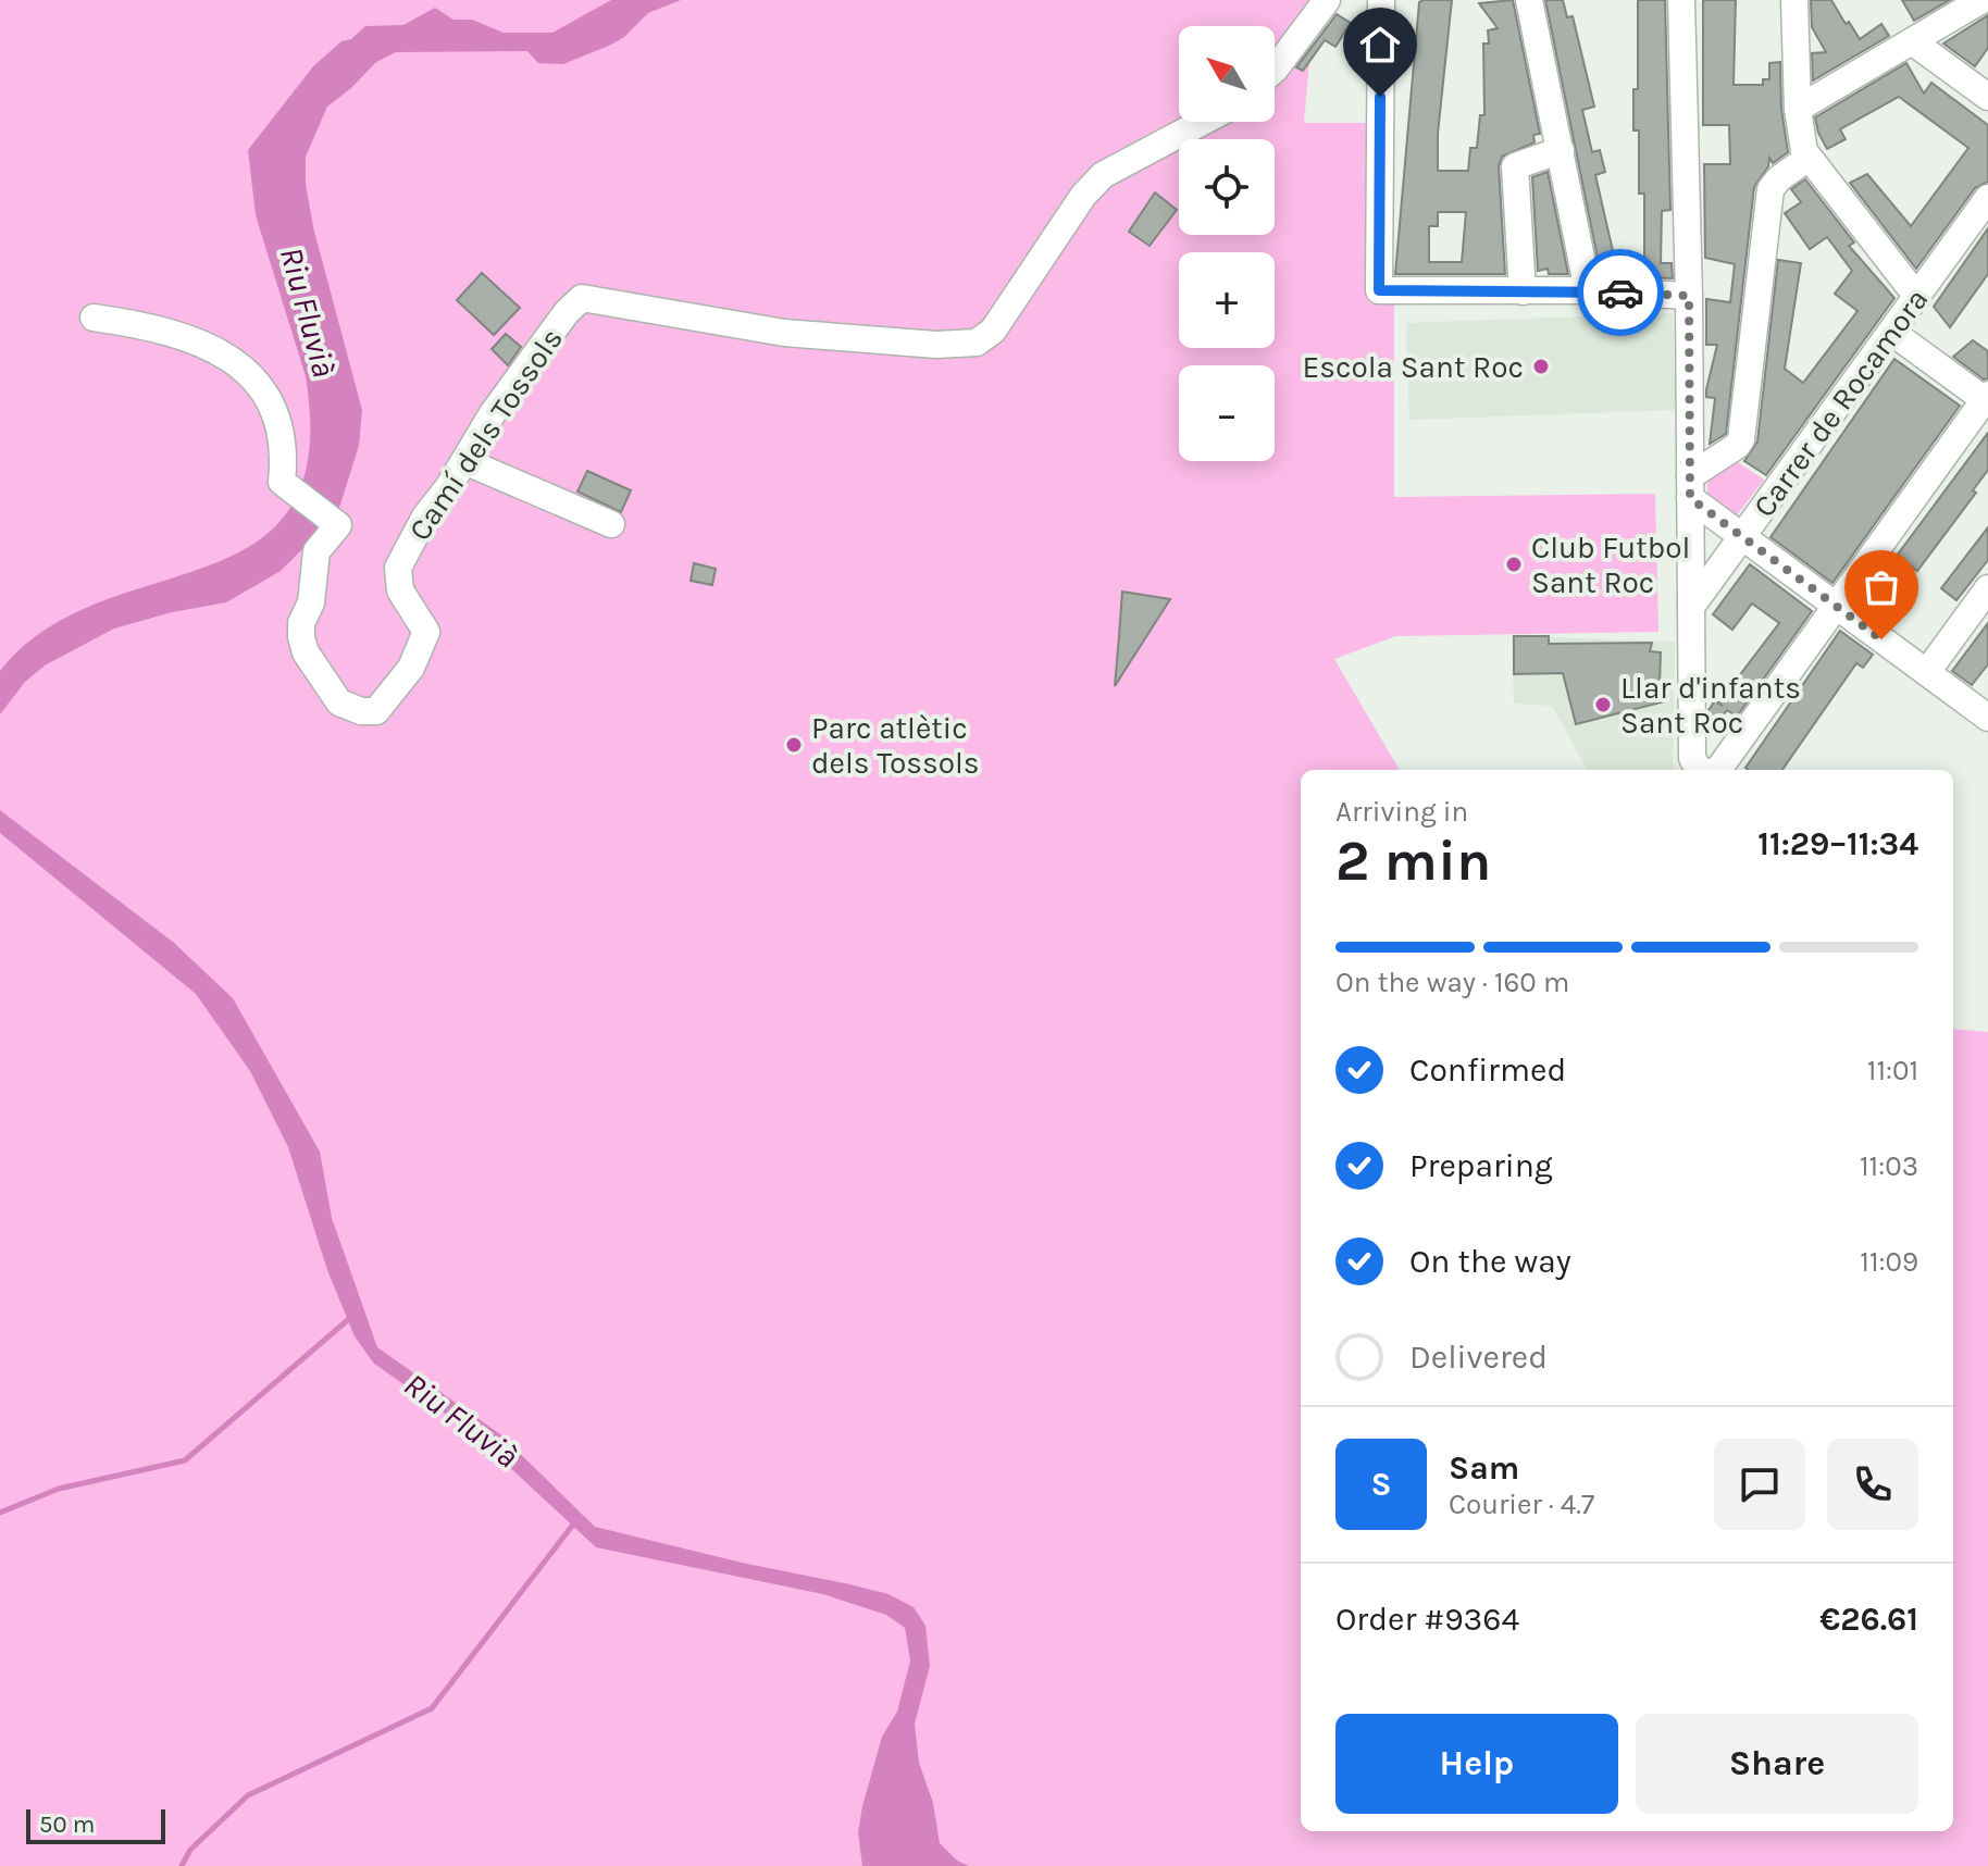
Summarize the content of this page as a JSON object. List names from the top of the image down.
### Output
{
  "streets": {
    "street": ["Carrer de Rocamora", "Camí dels Tossols"]
  },
  "water": ["Riu Fluvià"],
  "places": [
    "Escola Sant Roc",
    "Club Futbol Sant Roc",
    "Llar d'infants Sant Roc",
    "Parc atlètic dels Tossols"
  ],
  "scale_bar": "50 m",
  "north": "top left",
  "page": {
    "map_buttons": ["+", "−"],
    "heading": ["2 min", "Arriving in", "11:29–11:34"],
    "panel": [
      "Sam",
      "Courier · 4.7",
      "Order #9364",
      "€26.61"
    ],
    "bar": "On the way · 160 m",
    "list": [
      ["Confirmed", "11:01"],
      ["Preparing", "11:03"],
      ["On the way", "11:09"],
      "Delivered"
    ],
    "round": "S",
    "buttons": ["Help", "Share"],
    "scale": "50 m"
  }
}
